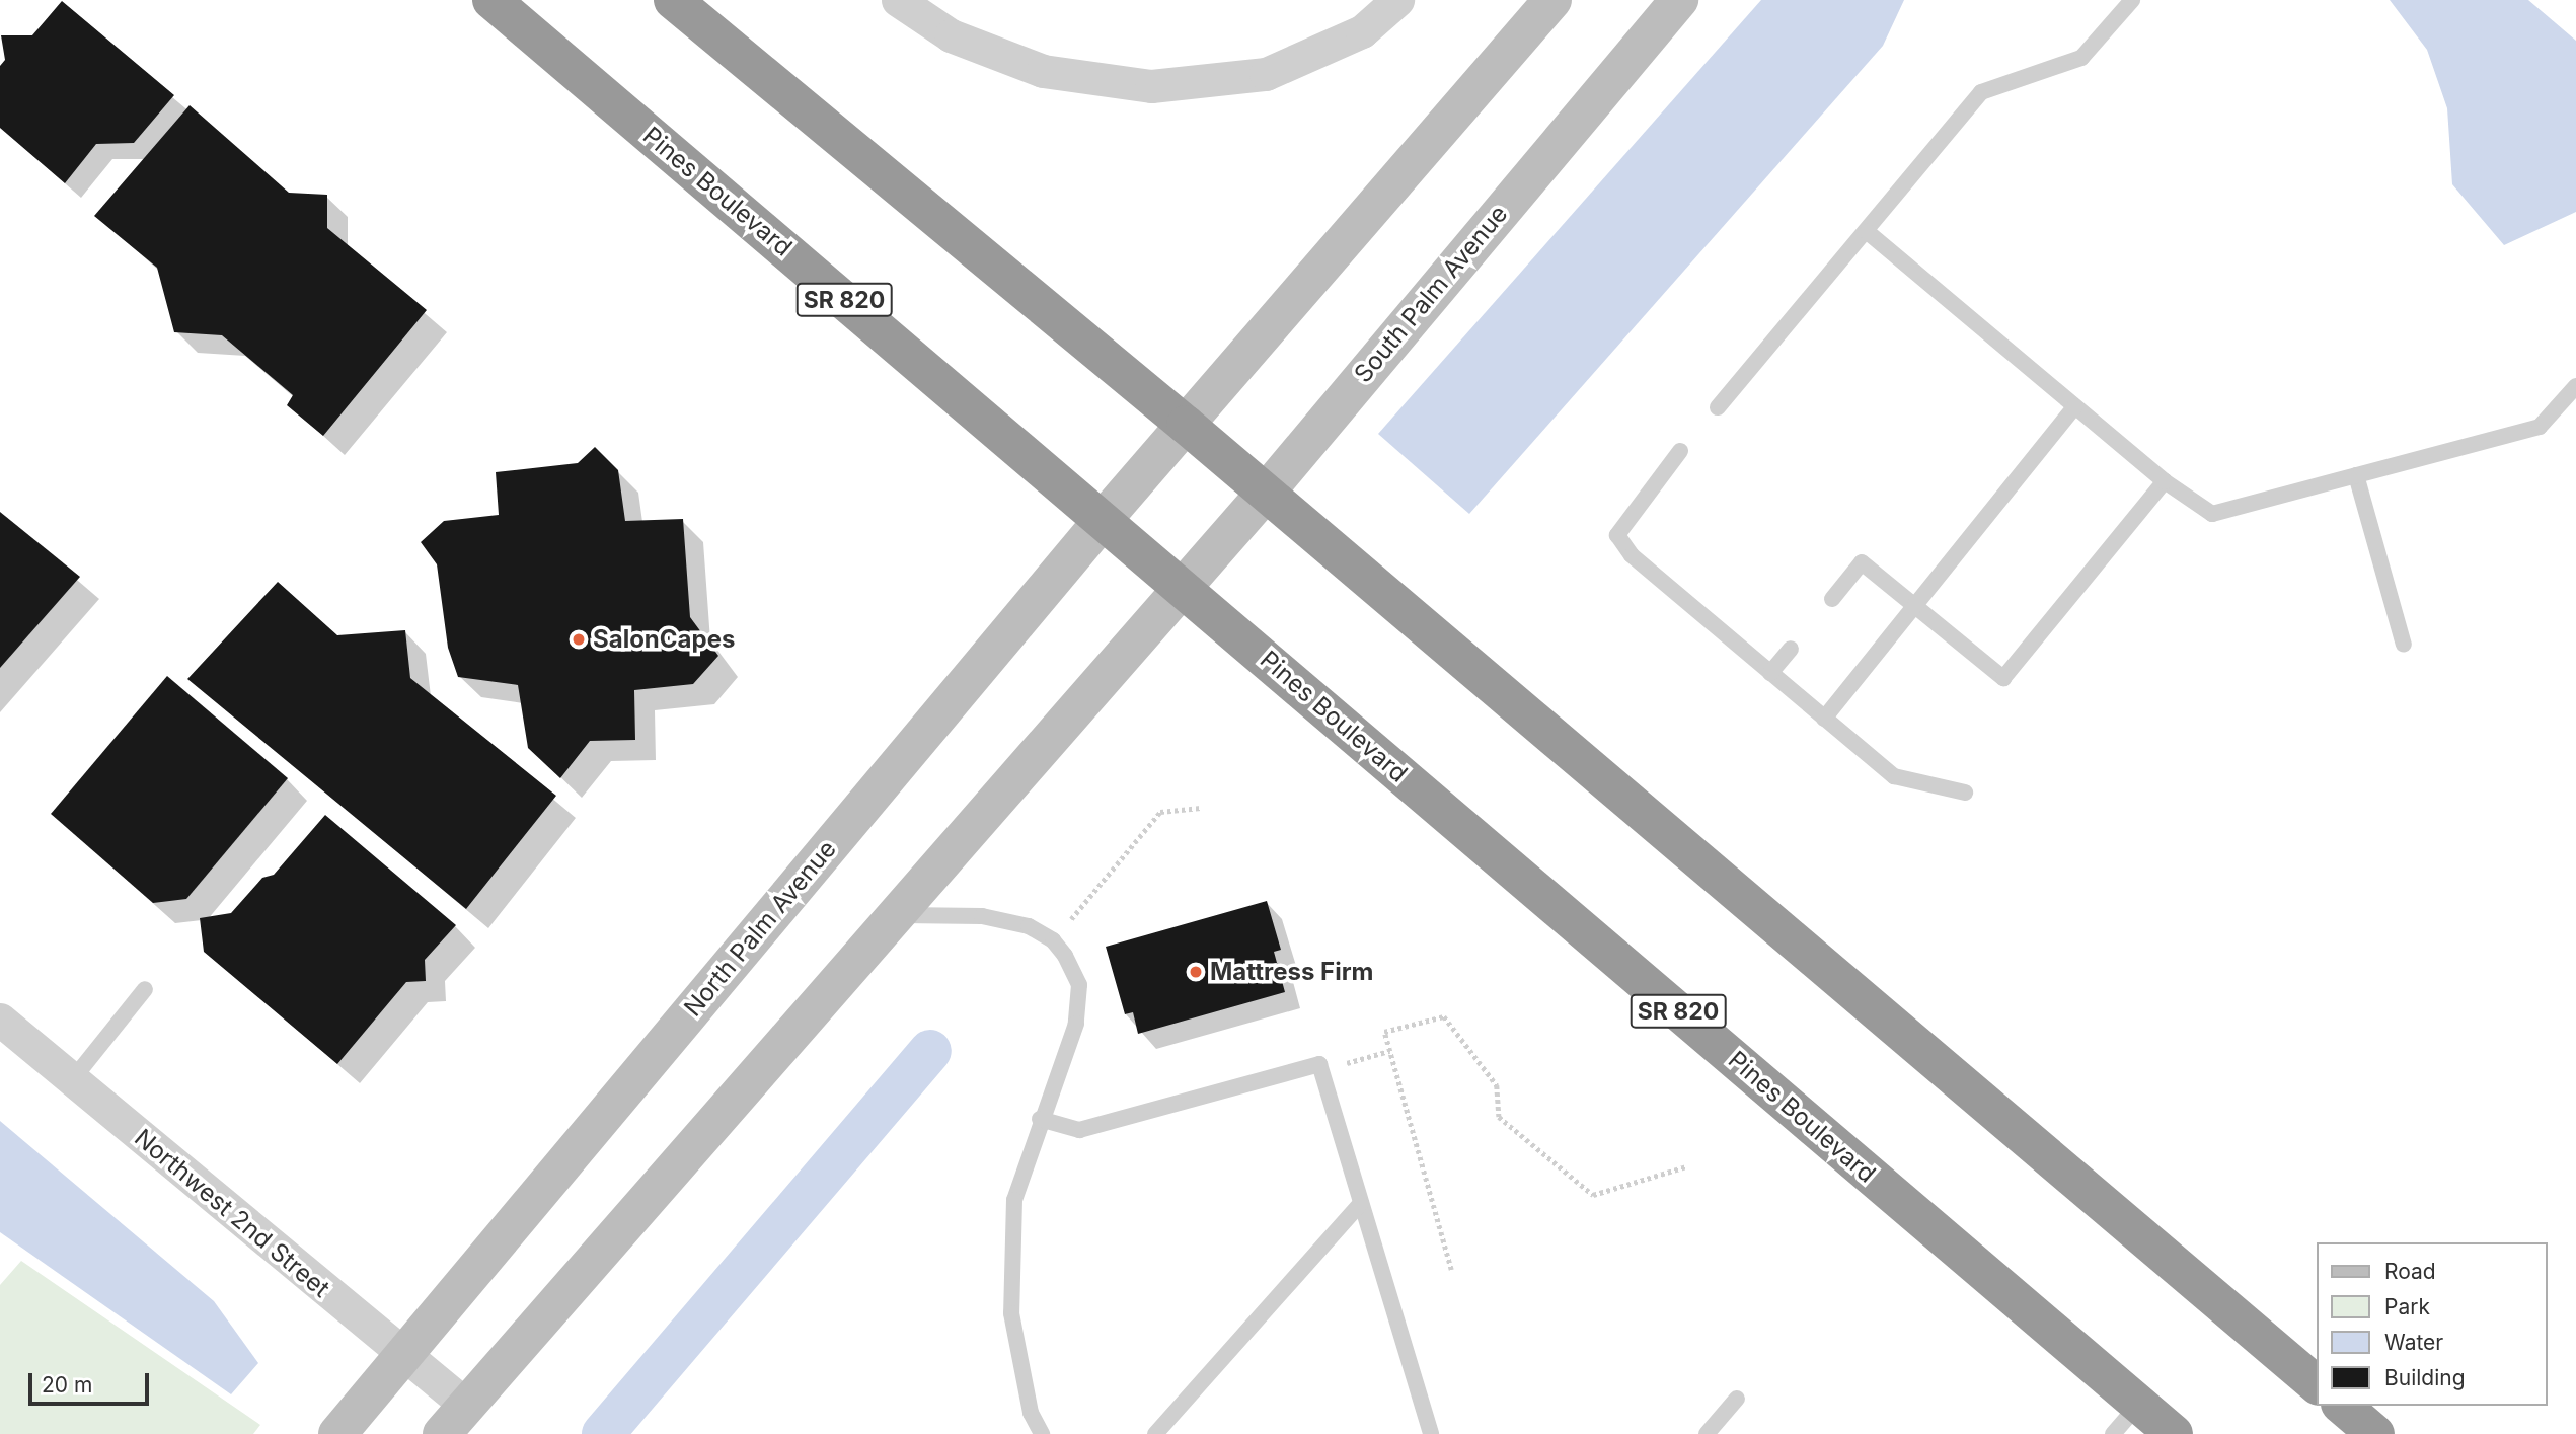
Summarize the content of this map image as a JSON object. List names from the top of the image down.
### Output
{
  "streets": {
    "highway": ["Pines Boulevard", "SR 820"],
    "main road": ["South Palm Avenue", "North Palm Avenue"],
    "street": ["Northwest 2nd Street"]
  },
  "crossings": [
    ["Pines Boulevard", "South Palm Avenue"],
    ["Pines Boulevard", "North Palm Avenue"],
    ["North Palm Avenue", "Northwest 2nd Street"]
  ],
  "places": ["SalonCapes", "Mattress Firm"],
  "legend": [
    "Road",
    "Park",
    "Water",
    "Building"
  ],
  "scale_bar": "20 m"
}
